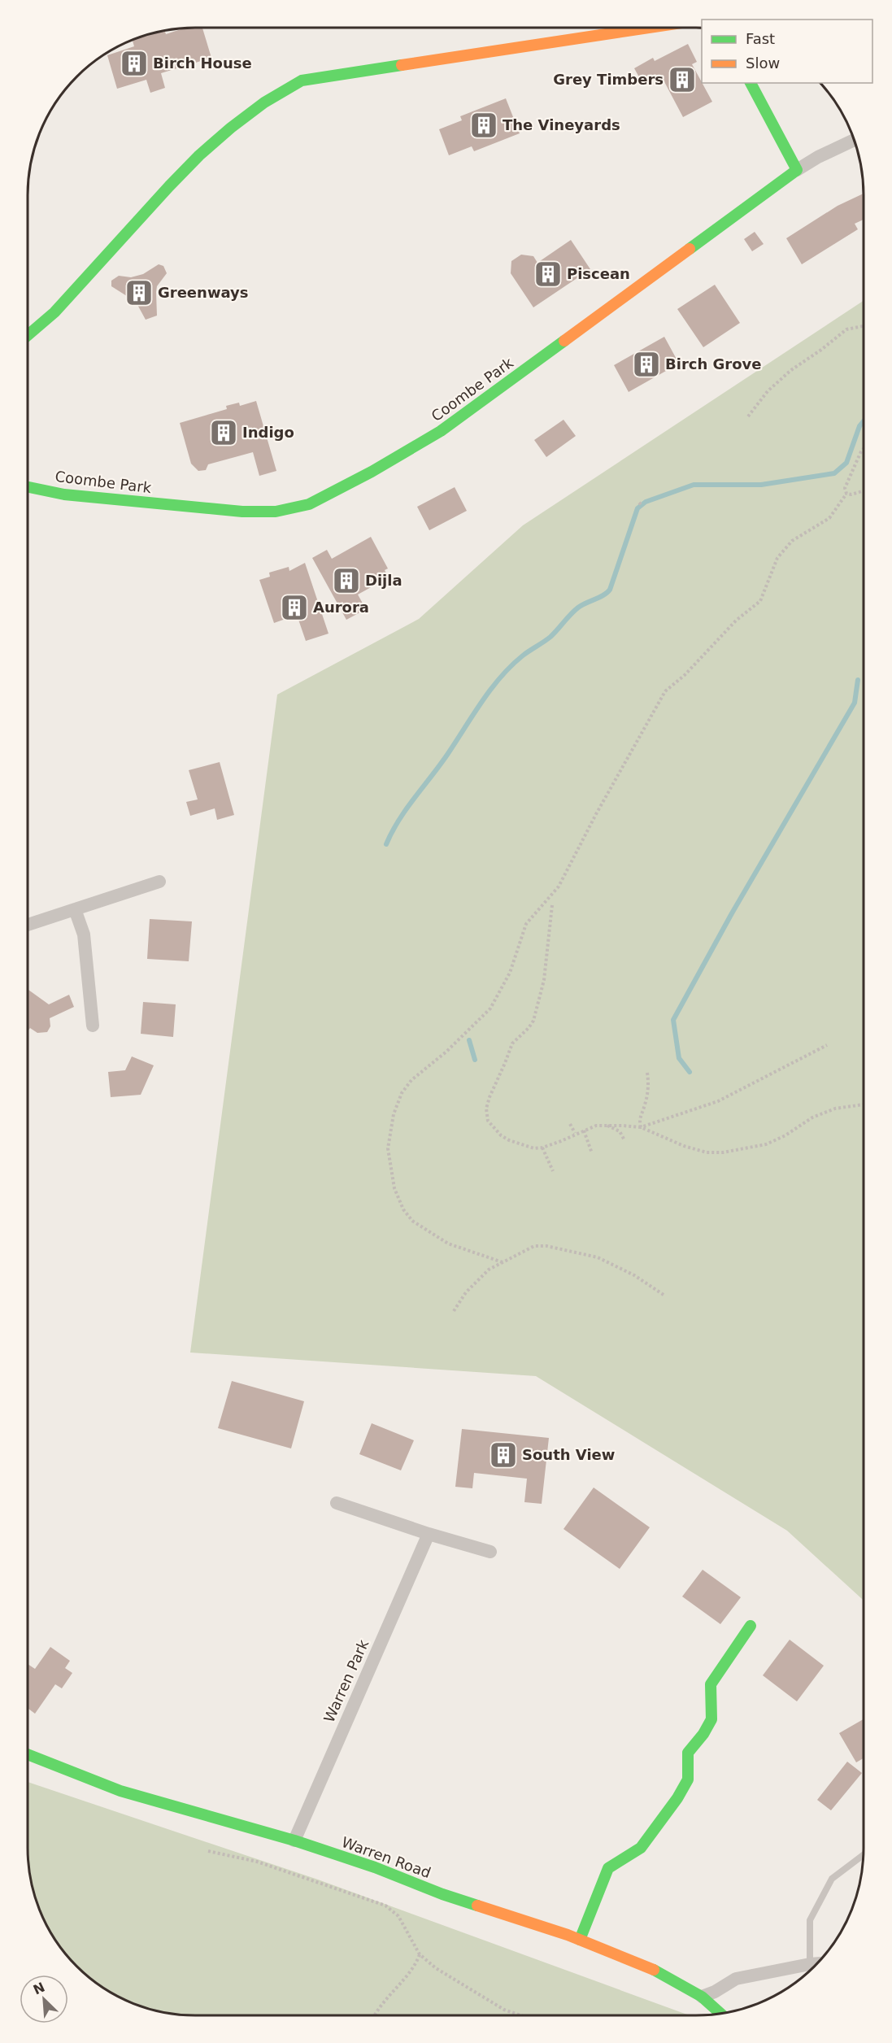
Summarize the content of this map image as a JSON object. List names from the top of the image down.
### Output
{
  "streets": {
    "street": ["Coombe Park", "Warren Park", "Warren Road"]
  },
  "crossings": [
    ["Warren Park", "Warren Road"]
  ],
  "places": {
    "building": [
      "Birch House",
      "Grey Timbers",
      "The Vineyards",
      "Piscean",
      "Greenways",
      "Birch Grove",
      "Indigo",
      "Dijla",
      "Aurora",
      "South View"
    ]
  },
  "legend": ["Fast", "Slow"],
  "north": "top left"
}
